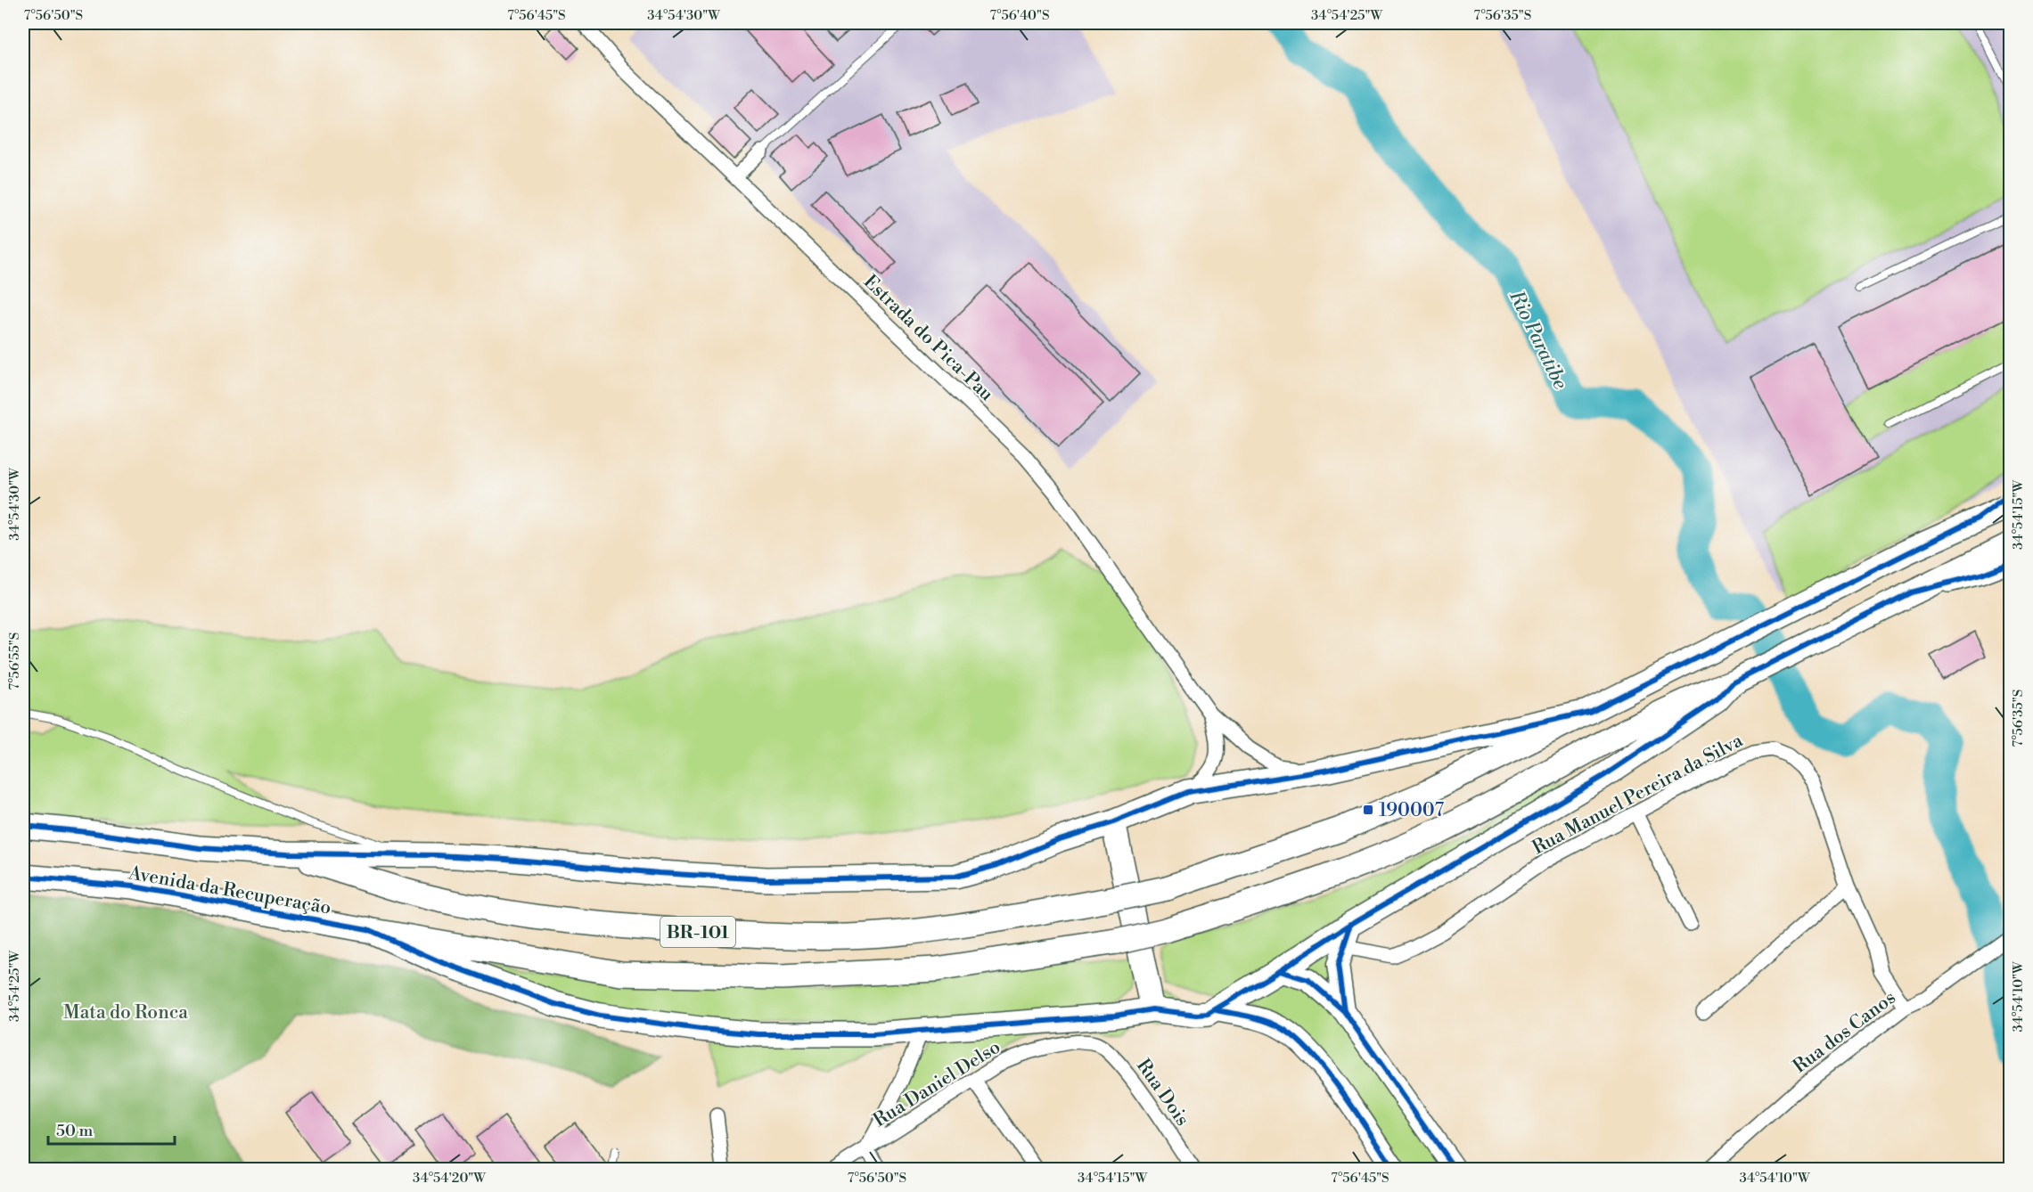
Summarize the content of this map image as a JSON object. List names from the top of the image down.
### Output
{
  "streets": {
    "highway": ["Avenida da Recuperação", "BR-101"],
    "street": [
      "Estrada do Pica-Pau",
      "Rua Manuel Pereira da Silva",
      "Rua dos Canos",
      "Rua Daniel Delso",
      "Rua Dois"
    ]
  },
  "crossings": [
    ["Rua Manuel Pereira da Silva", "Rua dos Canos"],
    ["Avenida da Recuperação", "BR-101"],
    ["Rua Daniel Delso", "Rua Dois"]
  ],
  "water": ["Rio Paratibe"],
  "parks": ["Mata do Ronca"],
  "places": {
    "transit": ["190007"]
  },
  "scale_bar": "50 m",
  "coordinates": [
    "7°56'50\"S",
    "7°56'45\"S",
    "34°54'30\"W",
    "7°56'40\"S",
    "34°54'25\"W",
    "7°56'35\"S",
    "34°54'15\"W",
    "7°56'55\"S",
    "34°54'10\"W",
    "34°54'20\"W"
  ]
}
